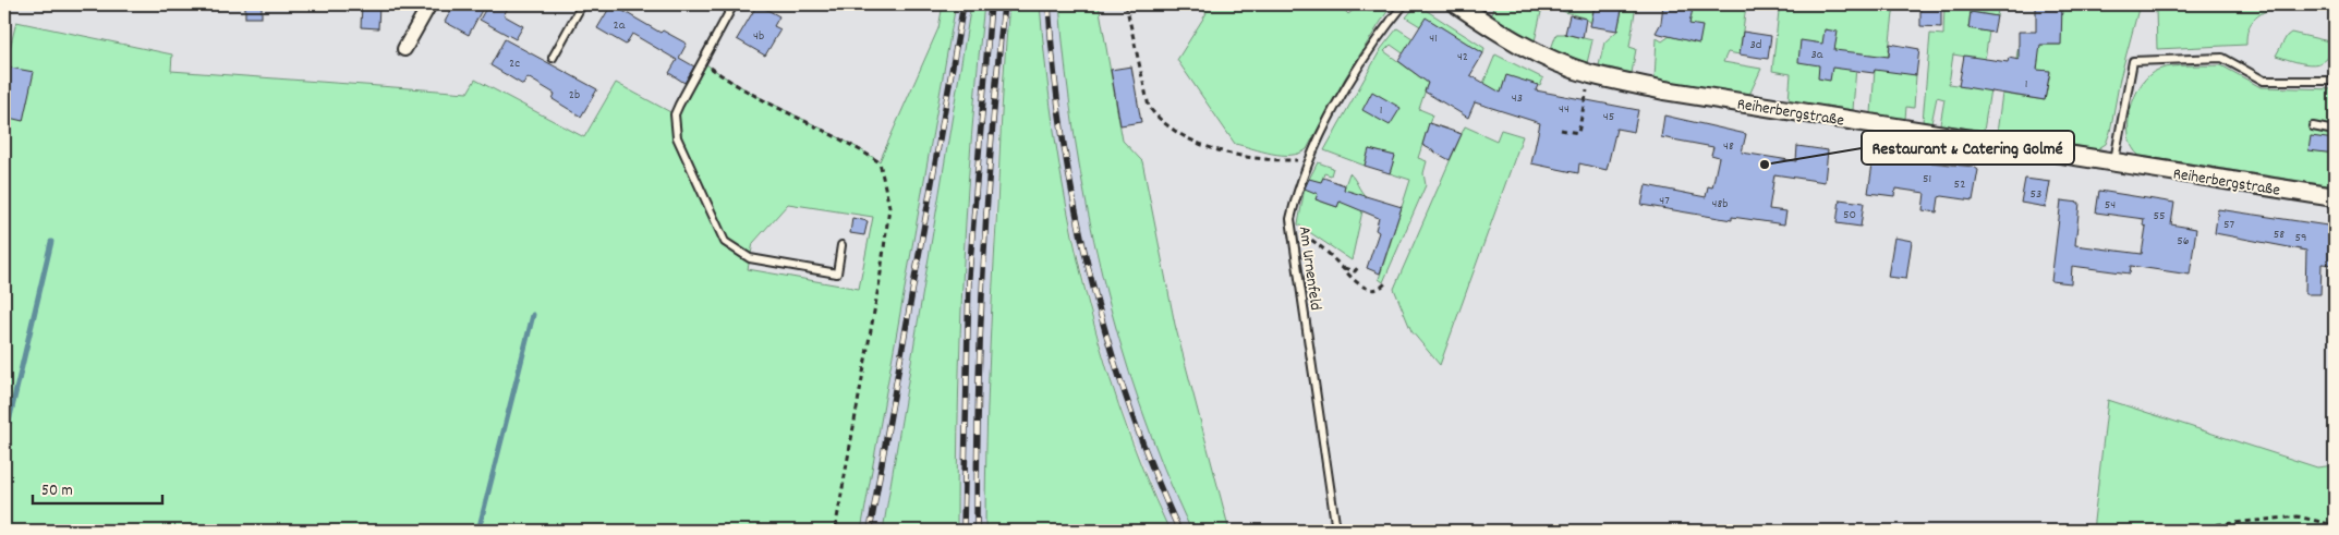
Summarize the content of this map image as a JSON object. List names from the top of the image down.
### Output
{
  "streets": {
    "street": ["Reiherbergstraße"],
    "lane": ["Am Urnenfeld"]
  },
  "places": ["Restaurant & Catering Golmé"],
  "house_numbers": [
    "2a",
    "4b",
    "41",
    "3d",
    "3a",
    "42",
    "2c",
    "1",
    "2b",
    "43",
    "44",
    "1",
    "45",
    "48",
    "51",
    "52",
    "53",
    "47",
    "48b",
    "54",
    "50",
    "55",
    "57",
    "58",
    "59",
    "56"
  ],
  "scale_bar": "50 m"
}
